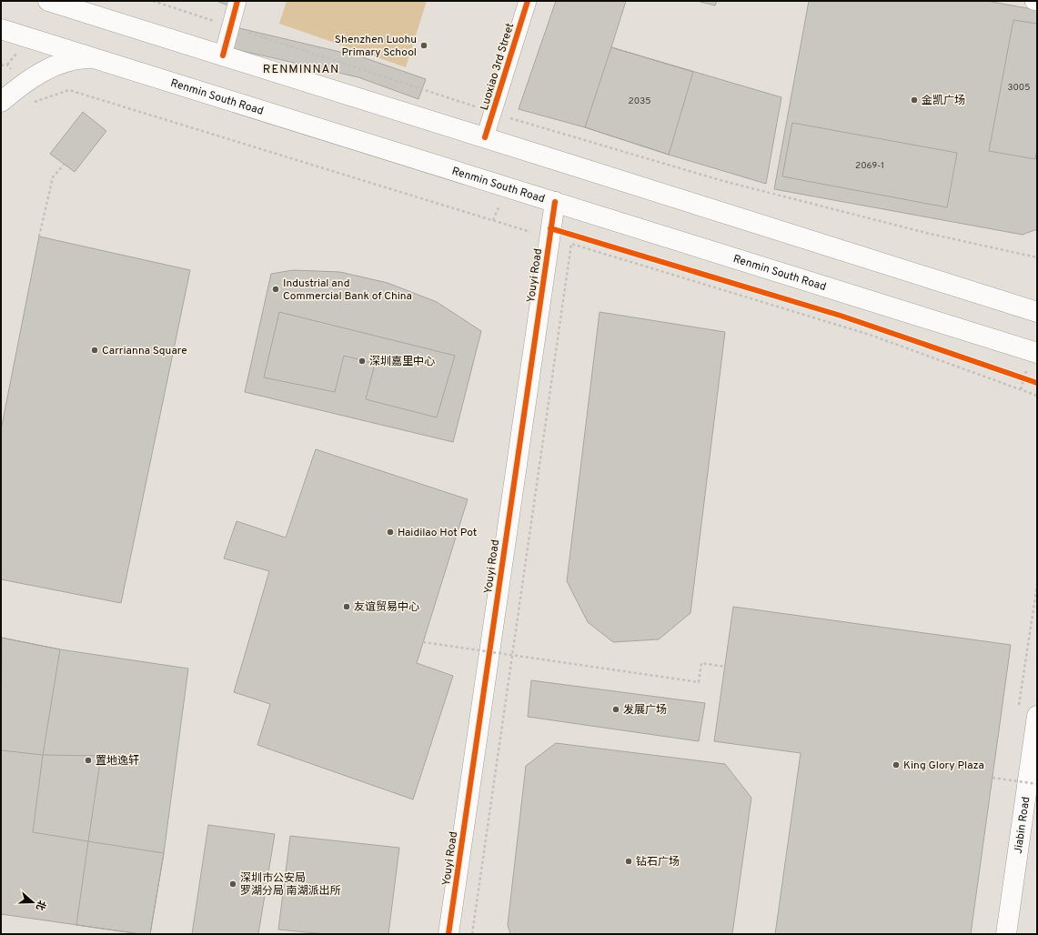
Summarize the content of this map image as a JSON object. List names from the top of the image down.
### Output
{
  "streets": {
    "main road": ["Renmin South Road", "Youyi Road", "Jiabin Road"],
    "street": ["Luoxiao 3rd Street"]
  },
  "crossings": [
    ["Renmin South Road", "Youyi Road"]
  ],
  "districts": ["RENMINNAN"],
  "places": [
    "Shenzhen Luohu Primary School",
    "金凯广场",
    "Industrial and Commercial Bank of China",
    "Carrianna Square",
    "深圳嘉里中心",
    "Haidilao Hot Pot",
    "友谊贸易中心",
    "发展广场",
    "置地逸轩",
    "King Glory Plaza",
    "钻石广场",
    "深圳市公安局 罗湖分局 南湖派出所"
  ],
  "house_numbers": ["3005", "2035", "2069-1"],
  "north": "right"
}
